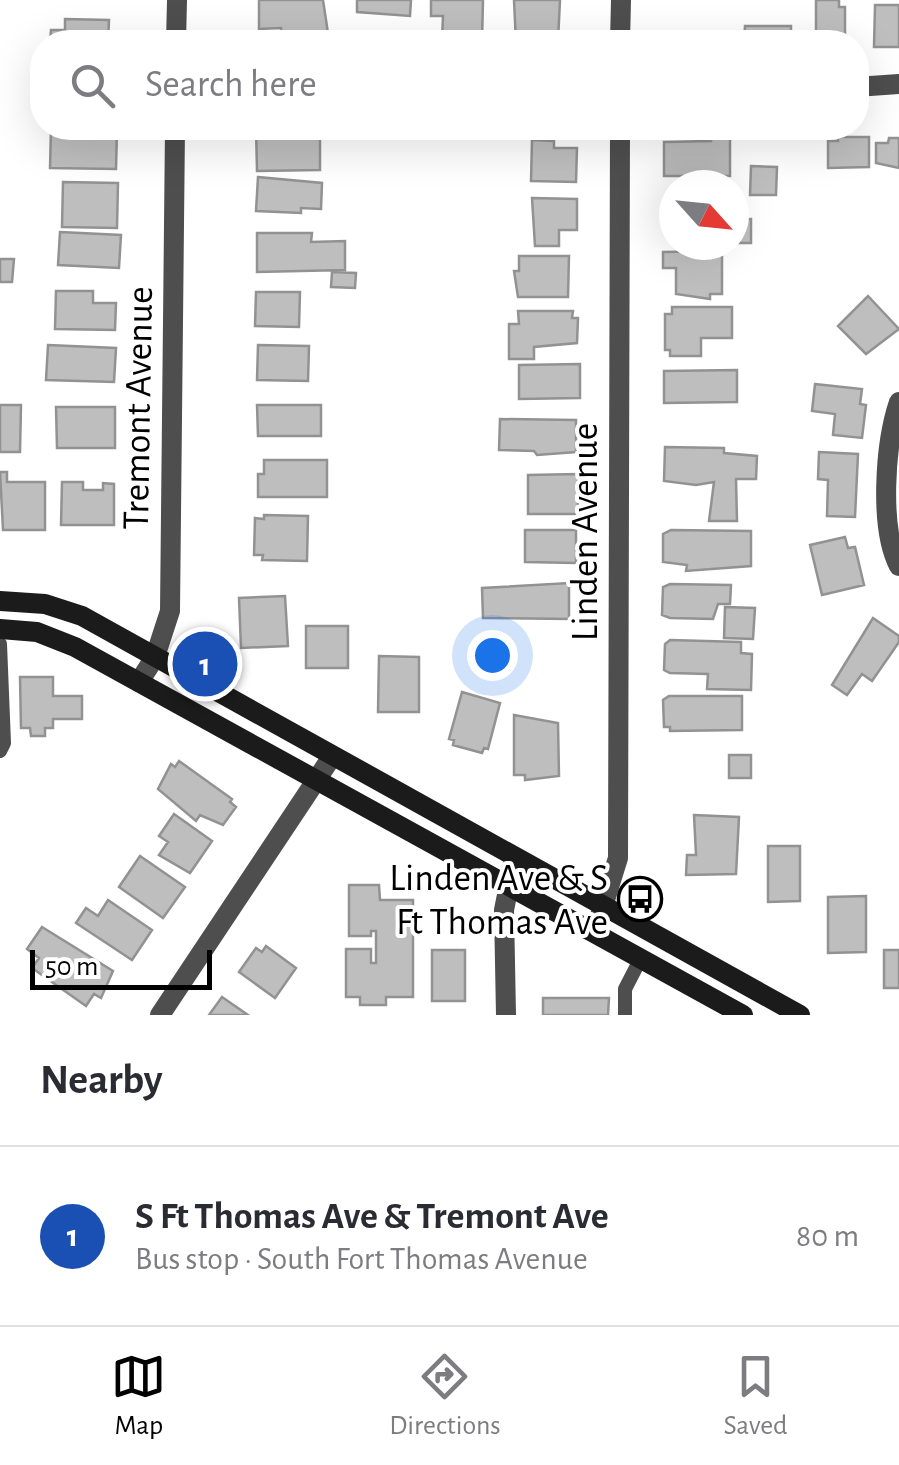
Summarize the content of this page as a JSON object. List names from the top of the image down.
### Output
{
  "streets": {
    "street": ["Tremont Avenue", "Linden Avenue"]
  },
  "places": {
    "bus stop": ["Linden Ave & S Ft Thomas Ave"]
  },
  "scale_bar": "50 m",
  "north": "bottom right",
  "page": {
    "search": "Search here",
    "pins": "1",
    "scale": "50 m",
    "heading": "Nearby",
    "list": [
      {
        "mark": "1",
        "name": "S Ft Thomas Ave & Tremont Ave",
        "note": "Bus stop · South Fort Thomas Avenue",
        "value": "80 m"
      }
    ],
    "nav": ["Map", "Directions", "Saved"]
  }
}
